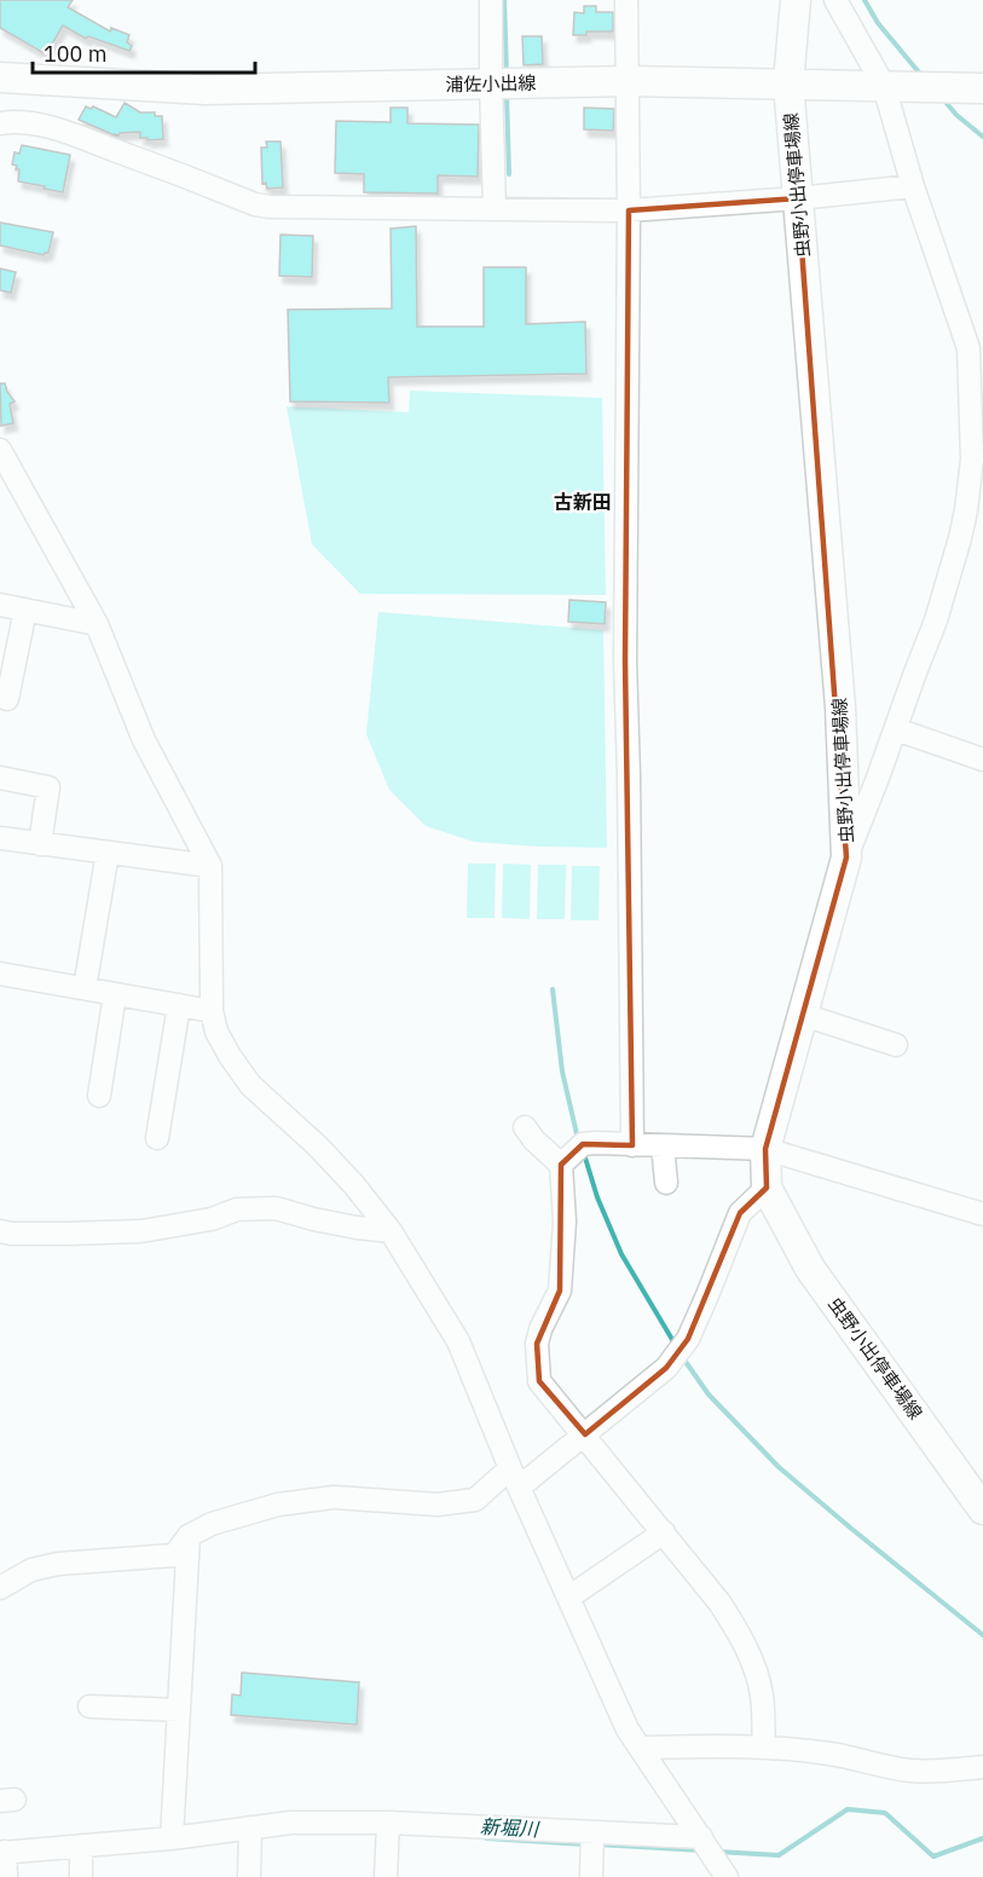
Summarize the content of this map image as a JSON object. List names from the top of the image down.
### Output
{
  "streets": {
    "main road": ["浦佐小出線", "虫野小出停車場線"]
  },
  "crossings": [
    ["浦佐小出線", "虫野小出停車場線"]
  ],
  "districts": ["古新田"],
  "water": ["新堀川"],
  "scale_bar": "100 m"
}
